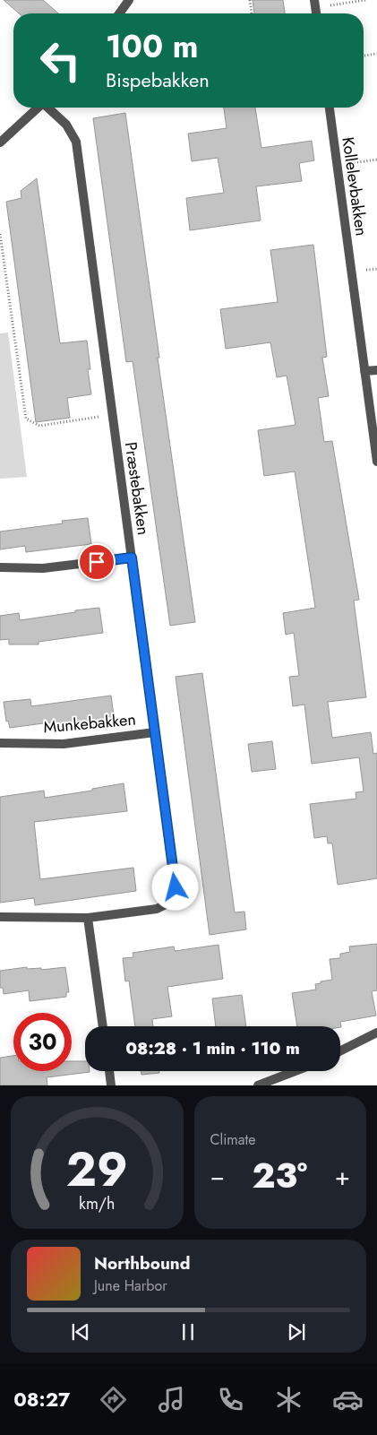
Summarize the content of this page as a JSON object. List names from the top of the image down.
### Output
{
  "streets": {
    "street": ["Kollelevbakken", "Præstebakken", "Munkebakken"]
  },
  "crossings": [
    ["Præstebakken", "Munkebakken"]
  ],
  "page": {
    "turn": ["100 m", "Bispebakken"],
    "limit": "30",
    "trip": "08:28 · 1 min · 110 m",
    "tile": "Climate",
    "heat": ["−", "23°", "+"],
    "song": ["Northbound", "June Harbor"],
    "tabs": "08:27",
    "gauge": ["29", "km/h"]
  }
}
